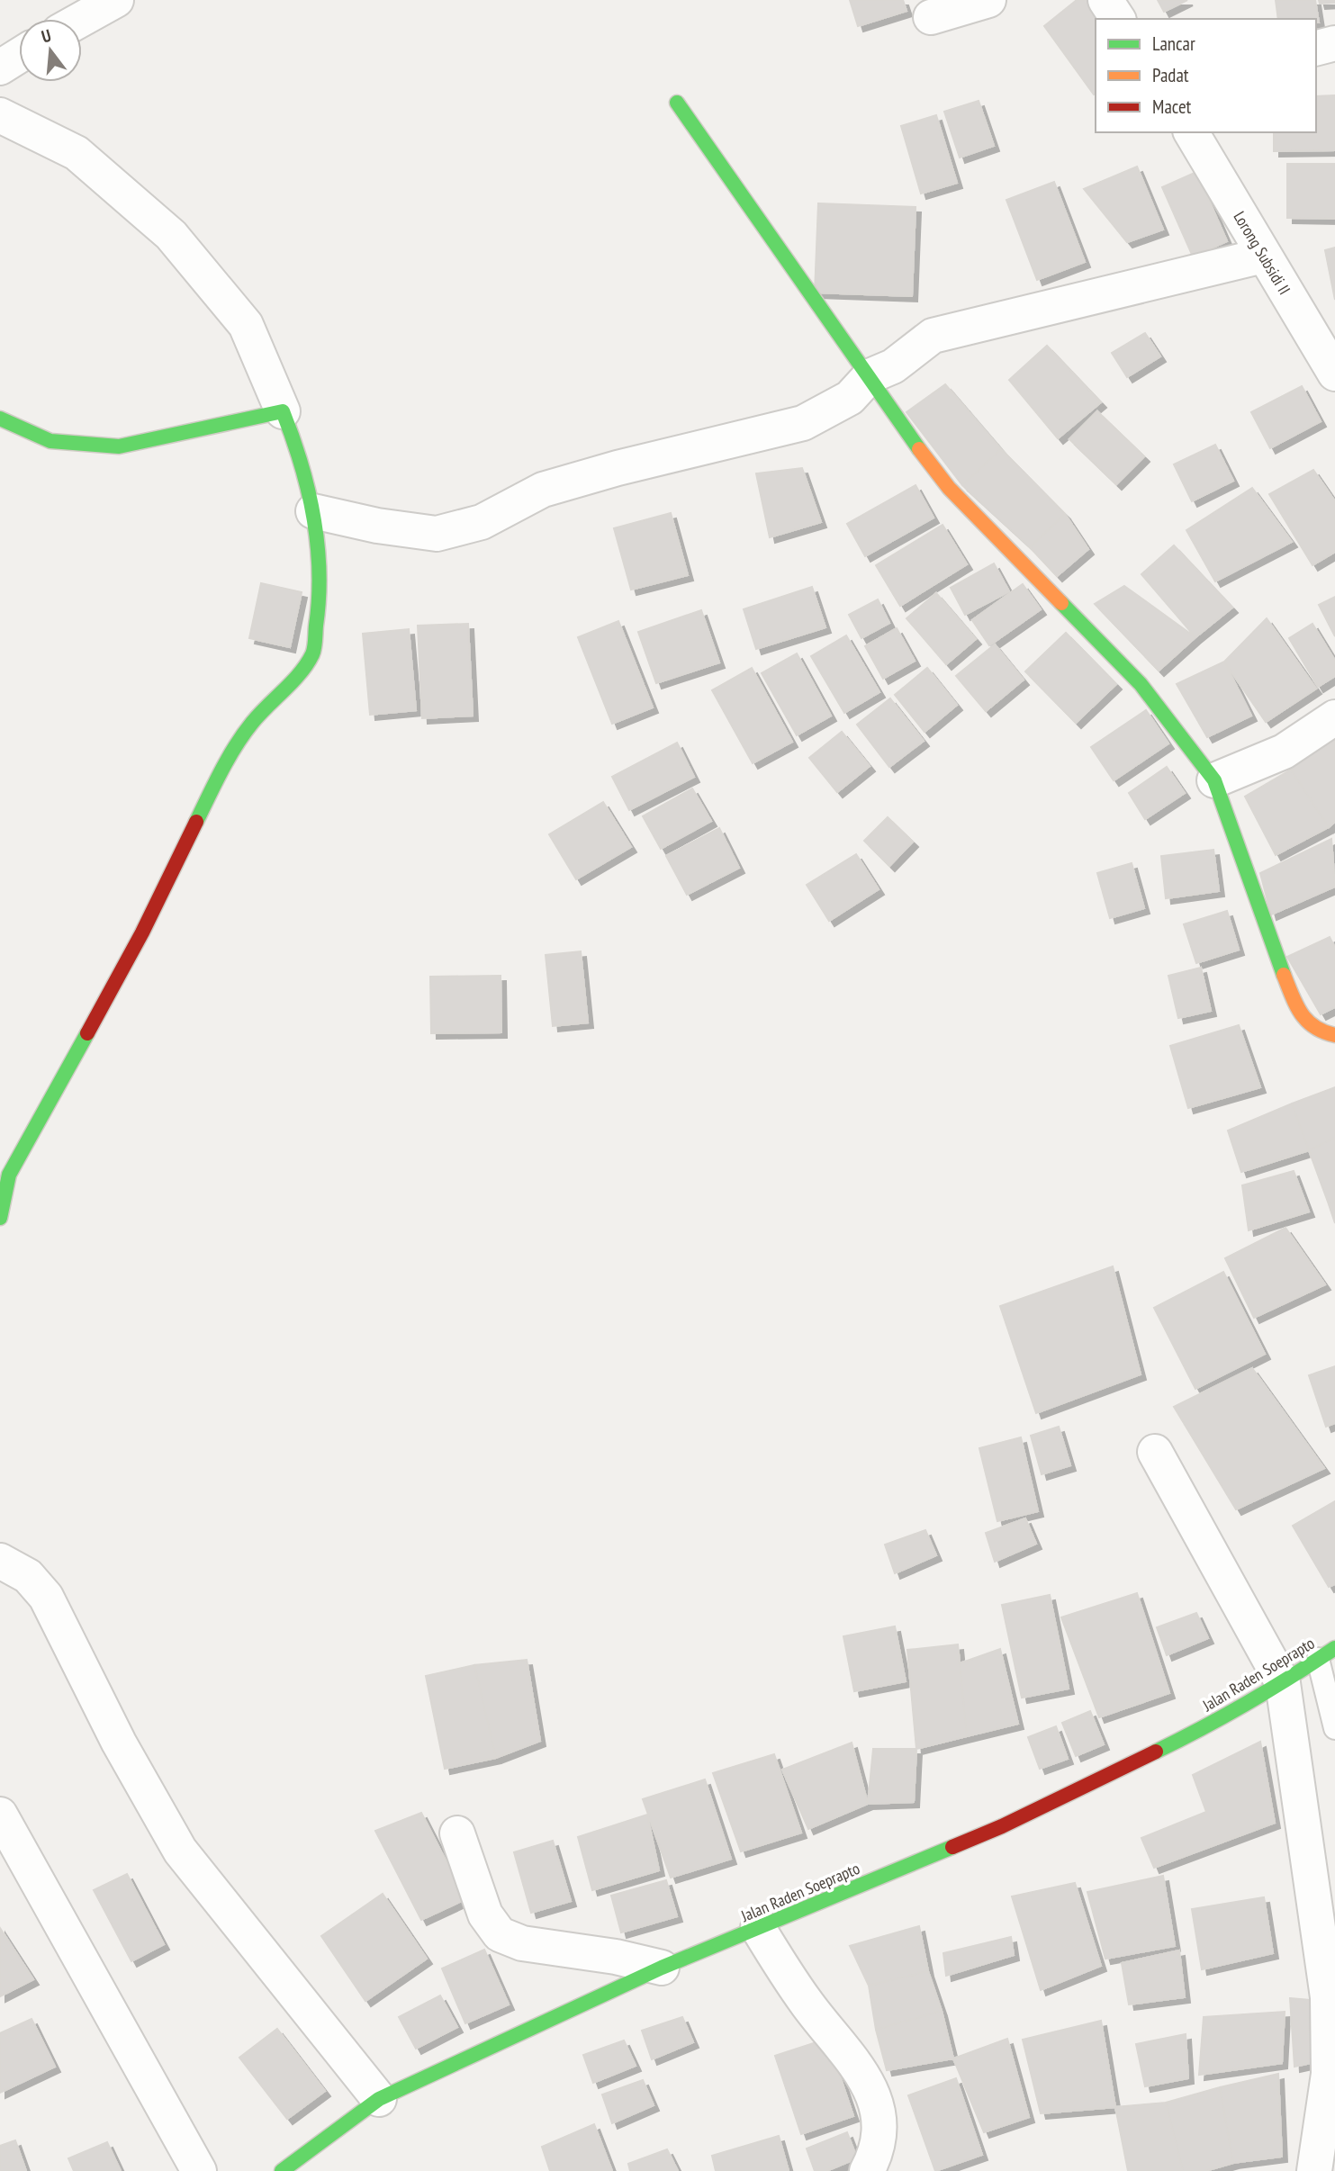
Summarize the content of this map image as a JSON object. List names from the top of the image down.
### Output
{
  "streets": {
    "main road": ["Jalan Raden Soeprapto"],
    "street": ["Lorong Subsidi II"]
  },
  "legend": ["Lancar", "Padat", "Macet"],
  "north": "top"
}
